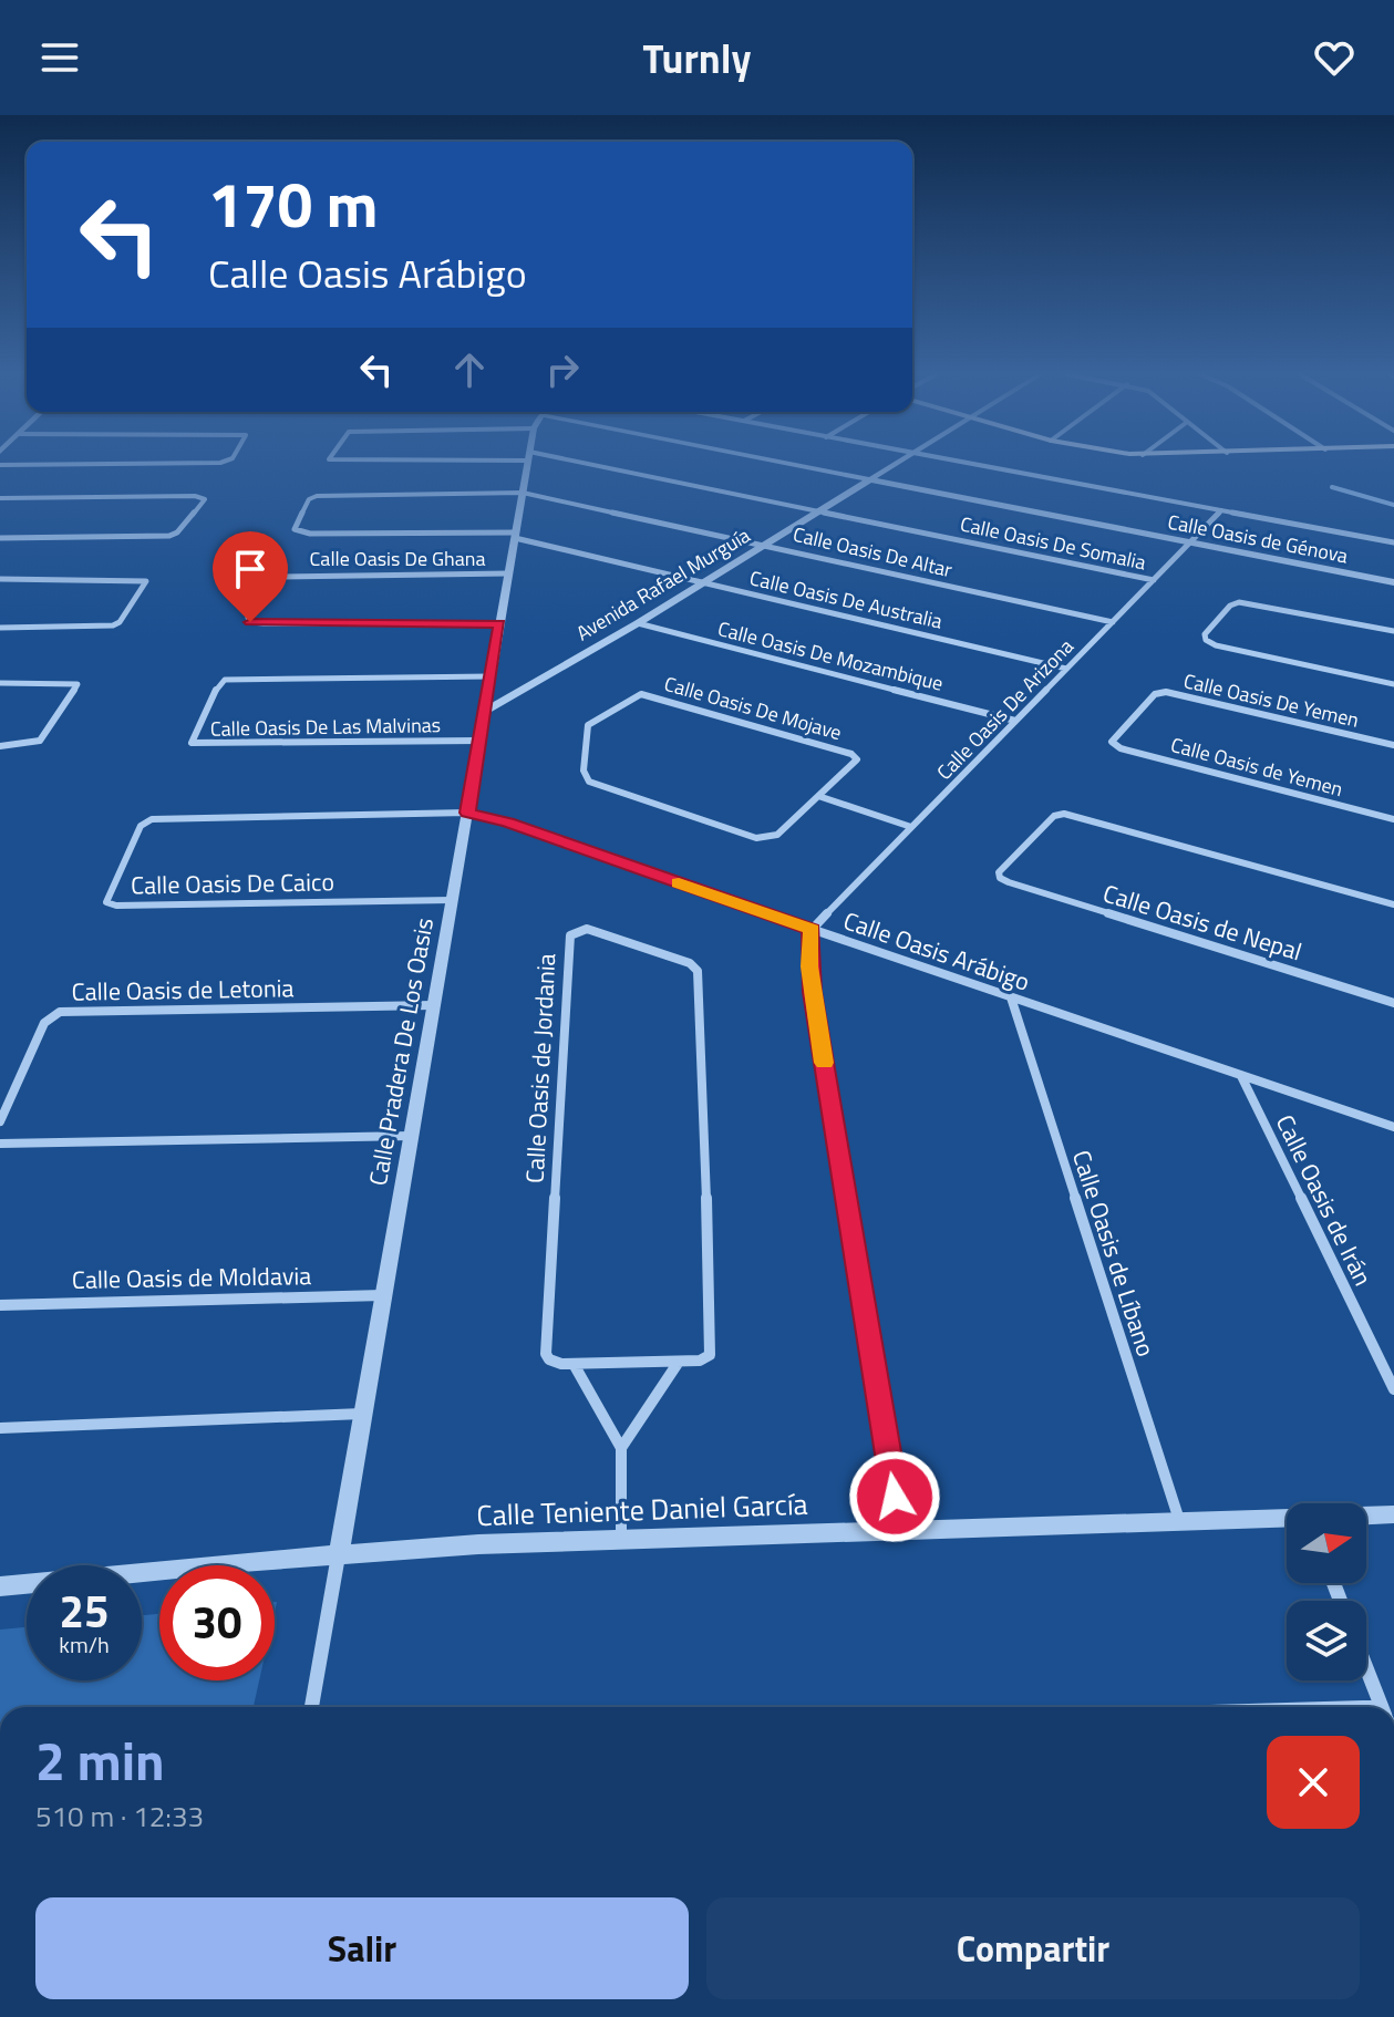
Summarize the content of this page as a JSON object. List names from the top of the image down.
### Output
{
  "streets": {
    "street": [
      "Calle Oasis de Génova",
      "Calle Oasis De Somalia",
      "Calle Oasis De Altar",
      "Calle Oasis De Ghana",
      "Avenida Rafael Murguía",
      "Calle Oasis De Australia",
      "Calle Oasis De Mozambique",
      "Calle Oasis De Yemen",
      "Calle Oasis De Mojave",
      "Calle Oasis De Arizona",
      "Calle Oasis De Las Malvinas",
      "Calle Oasis de Yemen",
      "Calle Oasis De Caico",
      "Calle Oasis de Nepal",
      "Calle Oasis Arábigo",
      "Calle Oasis de Letonia",
      "Calle Pradera De Los Oasis",
      "Calle Oasis de Jordania",
      "Calle Oasis de Irán",
      "Calle Oasis de Líbano",
      "Calle Oasis de Moldavia",
      "Calle Teniente Daniel García"
    ]
  },
  "crossings": [
    ["Calle Oasis de Génova", "Avenida Rafael Murguía"],
    ["Calle Oasis de Génova", "Calle Oasis De Arizona"],
    ["Calle Oasis De Somalia", "Avenida Rafael Murguía"],
    ["Calle Oasis De Somalia", "Calle Oasis De Arizona"],
    ["Calle Oasis De Altar", "Avenida Rafael Murguía"],
    ["Calle Oasis De Altar", "Calle Oasis De Australia"],
    ["Calle Oasis De Altar", "Calle Oasis De Arizona"],
    ["Calle Oasis De Altar", "Calle Pradera De Los Oasis"],
    ["Calle Oasis De Ghana", "Calle Pradera De Los Oasis"],
    ["Avenida Rafael Murguía", "Calle Oasis De Australia"],
    ["Avenida Rafael Murguía", "Calle Oasis De Mozambique"],
    ["Avenida Rafael Murguía", "Calle Pradera De Los Oasis"],
    ["Calle Oasis De Australia", "Calle Oasis De Arizona"],
    ["Calle Oasis De Australia", "Calle Pradera De Los Oasis"],
    ["Calle Oasis De Mozambique", "Calle Oasis De Arizona"],
    ["Calle Oasis De Yemen", "Calle Oasis de Yemen"],
    ["Calle Oasis De Arizona", "Calle Oasis Arábigo"],
    ["Calle Oasis De Las Malvinas", "Calle Pradera De Los Oasis"],
    ["Calle Oasis De Caico", "Calle Oasis Arábigo"],
    ["Calle Oasis De Caico", "Calle Pradera De Los Oasis"],
    ["Calle Oasis Arábigo", "Calle Pradera De Los Oasis"],
    ["Calle Oasis Arábigo", "Calle Oasis de Irán"],
    ["Calle Oasis Arábigo", "Calle Oasis de Líbano"],
    ["Calle Oasis de Letonia", "Calle Pradera De Los Oasis"],
    ["Calle Pradera De Los Oasis", "Calle Oasis de Moldavia"],
    ["Calle Pradera De Los Oasis", "Calle Teniente Daniel García"],
    ["Calle Oasis de Jordania", "Calle Teniente Daniel García"],
    ["Calle Oasis de Líbano", "Calle Teniente Daniel García"]
  ],
  "north": "right",
  "page": {
    "header": "Turnly",
    "turn": ["170 m", "Calle Oasis Arábigo"],
    "speed": "25 km/h",
    "limit": "30",
    "heading": ["2 min", "510 m · 12:33"],
    "buttons": ["Salir", "Compartir"]
  }
}
